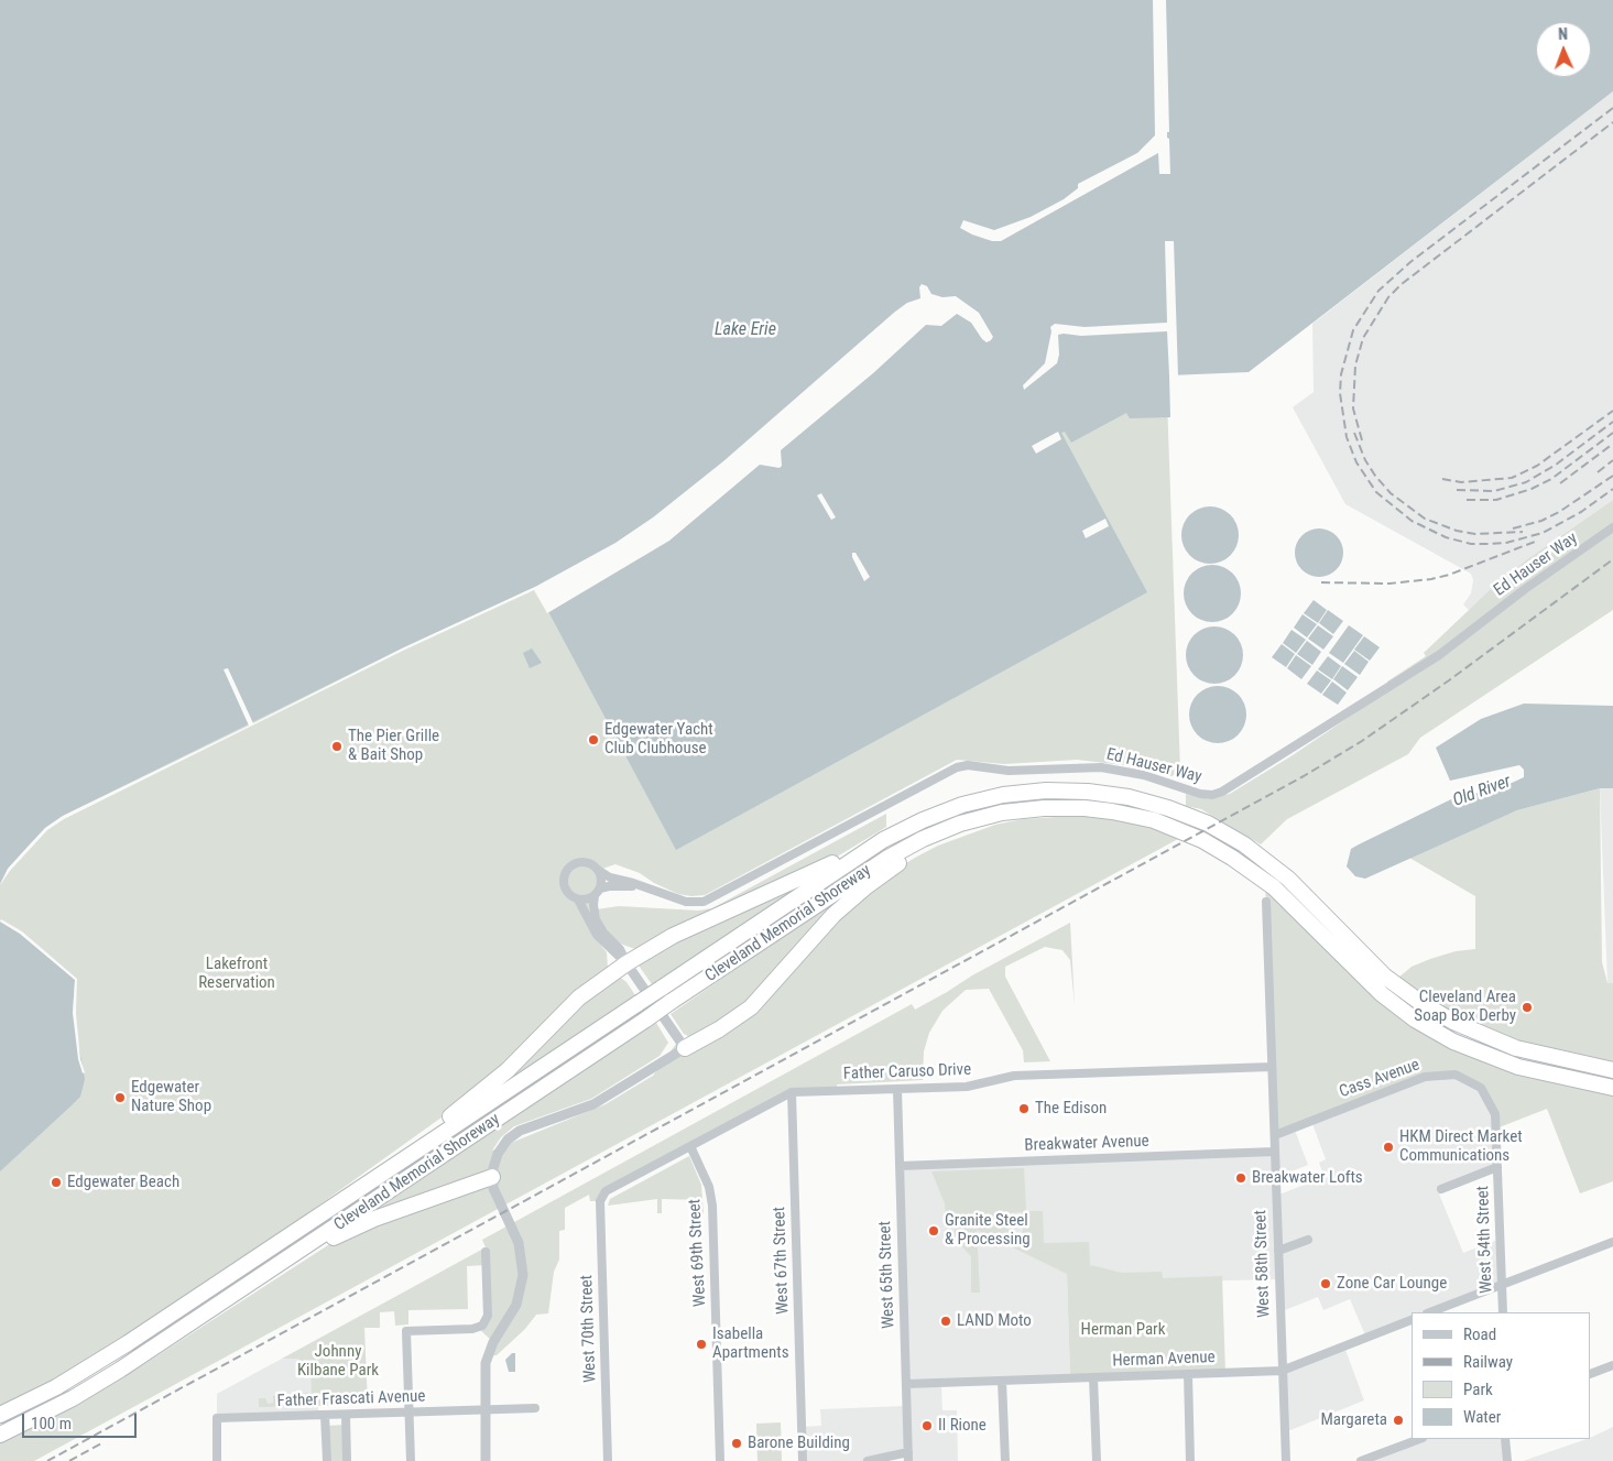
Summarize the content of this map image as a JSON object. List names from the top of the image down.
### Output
{
  "streets": {
    "highway": ["Cleveland Memorial Shoreway"],
    "street": [
      "Ed Hauser Way",
      "Father Caruso Drive",
      "Cass Avenue",
      "Breakwater Avenue",
      "West 54th Street",
      "West 69th Street",
      "West 67th Street",
      "West 58th Street",
      "West 65th Street",
      "West 70th Street",
      "Herman Avenue",
      "Father Frascati Avenue"
    ]
  },
  "crossings": [
    ["Father Caruso Drive", "West 69th Street"],
    ["Father Caruso Drive", "West 67th Street"],
    ["Father Caruso Drive", "West 58th Street"],
    ["Father Caruso Drive", "West 65th Street"],
    ["Father Caruso Drive", "West 70th Street"],
    ["Cass Avenue", "West 54th Street"],
    ["Cass Avenue", "West 58th Street"],
    ["Breakwater Avenue", "West 58th Street"],
    ["Breakwater Avenue", "West 65th Street"],
    ["West 58th Street", "Herman Avenue"],
    ["West 65th Street", "Herman Avenue"]
  ],
  "water": ["Lake Erie", "Old River"],
  "parks": ["Lakefront Reservation", "Herman Park", "Johnny Kilbane Park"],
  "places": [
    "Edgewater Yacht Club Clubhouse",
    "The Pier Grille & Bait Shop",
    "Cleveland Area Soap Box Derby",
    "Edgewater Nature Shop",
    "The Edison",
    "HKM Direct Market Communications",
    "Breakwater Lofts",
    "Edgewater Beach",
    "Granite Steel & Processing",
    "Zone Car Lounge",
    "LAND Moto",
    "Isabella Apartments",
    "Margareta",
    "Il Rione",
    "Barone Building"
  ],
  "legend": [
    "Road",
    "Railway",
    "Park",
    "Water"
  ],
  "scale_bar": "100 m",
  "north": "top"
}
